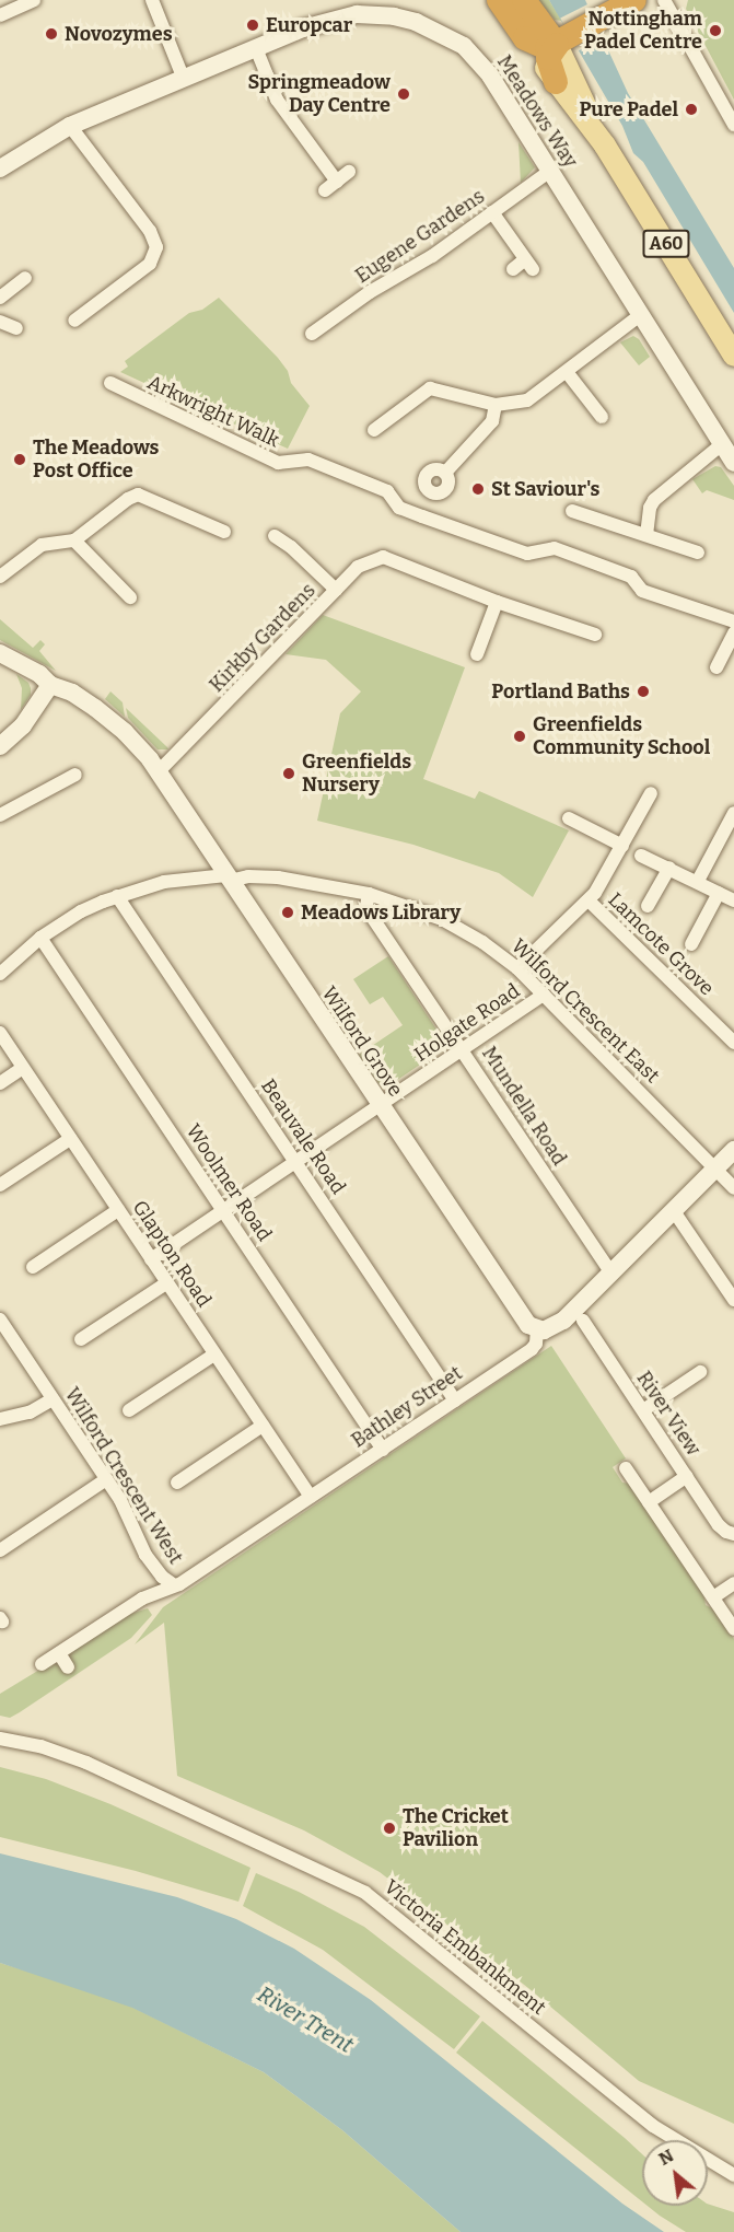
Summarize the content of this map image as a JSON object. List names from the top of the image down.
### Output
{
  "streets": {
    "highway": ["A60"],
    "street": [
      "Meadows Way",
      "Eugene Gardens",
      "Arkwright Walk",
      "Kirkby Gardens",
      "Lamcote Grove",
      "Wilford Crescent East",
      "Holgate Road",
      "Wilford Grove",
      "Mundella Road",
      "Beauvale Road",
      "Woolmer Road",
      "Glapton Road",
      "Bathley Street",
      "River View",
      "Wilford Crescent West",
      "Victoria Embankment"
    ]
  },
  "crossings": [
    ["Meadows Way", "Eugene Gardens"],
    ["Kirkby Gardens", "Wilford Grove"],
    ["Wilford Crescent East", "Holgate Road"],
    ["Wilford Crescent East", "Wilford Grove"],
    ["Wilford Crescent East", "Mundella Road"],
    ["Holgate Road", "Wilford Grove"],
    ["Holgate Road", "Mundella Road"],
    ["Holgate Road", "Beauvale Road"],
    ["Holgate Road", "Woolmer Road"],
    ["Holgate Road", "Glapton Road"],
    ["Wilford Grove", "Bathley Street"],
    ["Beauvale Road", "Bathley Street"],
    ["Woolmer Road", "Bathley Street"],
    ["Glapton Road", "Bathley Street"],
    ["Bathley Street", "Wilford Crescent West"]
  ],
  "water": ["River Trent"],
  "places": [
    "Europcar",
    "Nottingham Padel Centre",
    "Novozymes",
    "Springmeadow Day Centre",
    "Pure Padel",
    "The Meadows Post Office",
    "St Saviour's",
    "Portland Baths",
    "Greenfields Community School",
    "Greenfields Nursery",
    "Meadows Library",
    "The Cricket Pavilion"
  ],
  "north": "top left"
}
